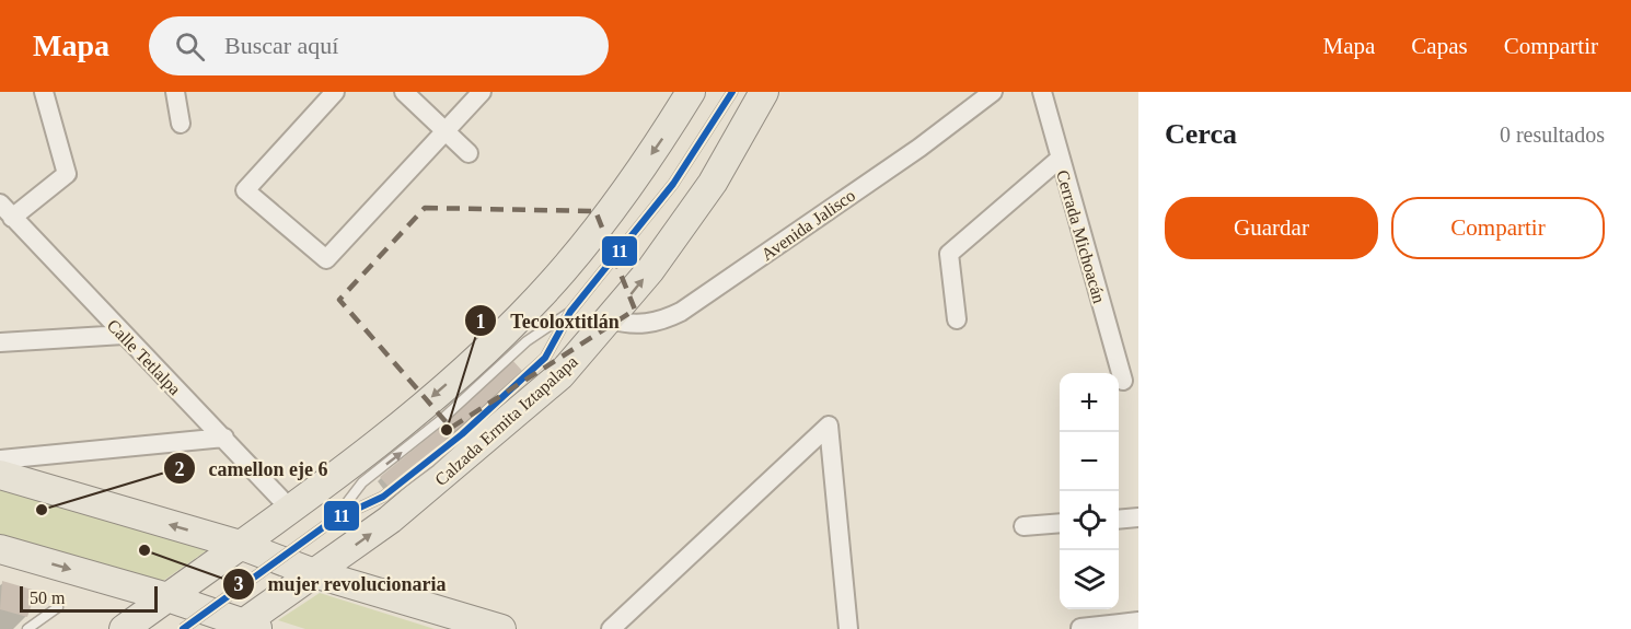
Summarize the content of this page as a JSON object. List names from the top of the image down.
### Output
{
  "streets": {
    "main road": ["Calzada Ermita Iztapalapa"],
    "street": ["Avenida Jalisco", "Cerrada Michoacán", "Calle Tetlalpa"]
  },
  "crossings": [
    ["Avenida Jalisco", "Calzada Ermita Iztapalapa"]
  ],
  "places": ["Tecoloxtitlán", "camellon eje 6", "mujer revolucionaria"],
  "lines": ["transit line 11"],
  "scale_bar": "50 m",
  "page": {
    "header": "Mapa",
    "search": "Buscar aquí",
    "nav": ["Mapa", "Capas", "Compartir"],
    "heading": ["Cerca", "0 resultados"],
    "buttons": ["Guardar", "Compartir"],
    "map_buttons": ["+", "−"],
    "scale": "50 m"
  }
}
